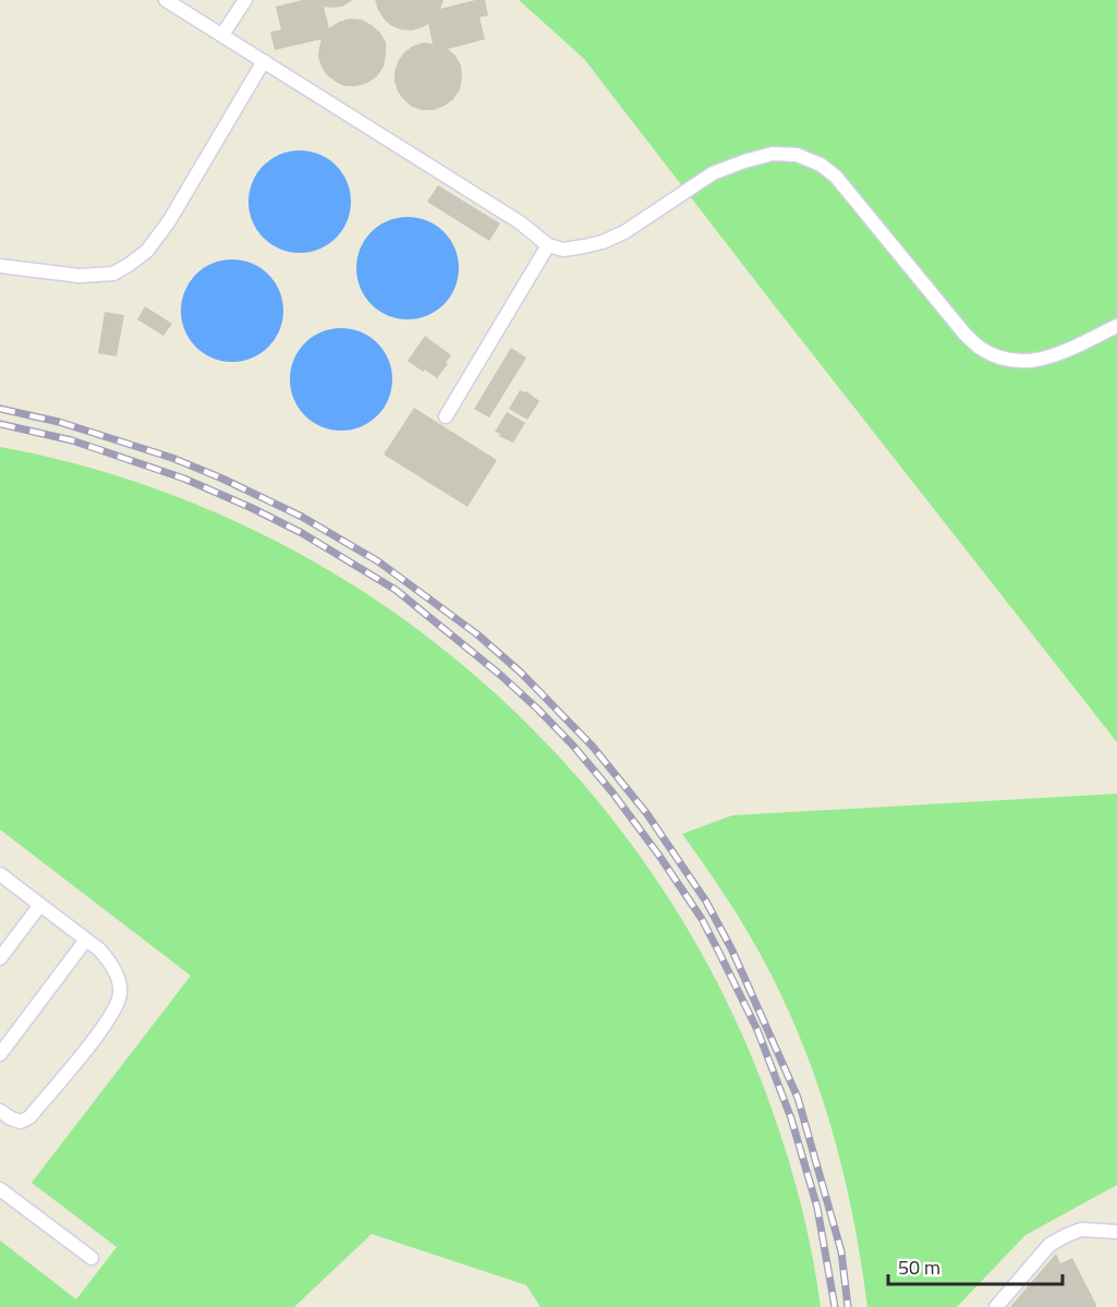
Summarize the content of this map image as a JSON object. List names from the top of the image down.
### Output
{
  "scale_bar": "50 m"
}
